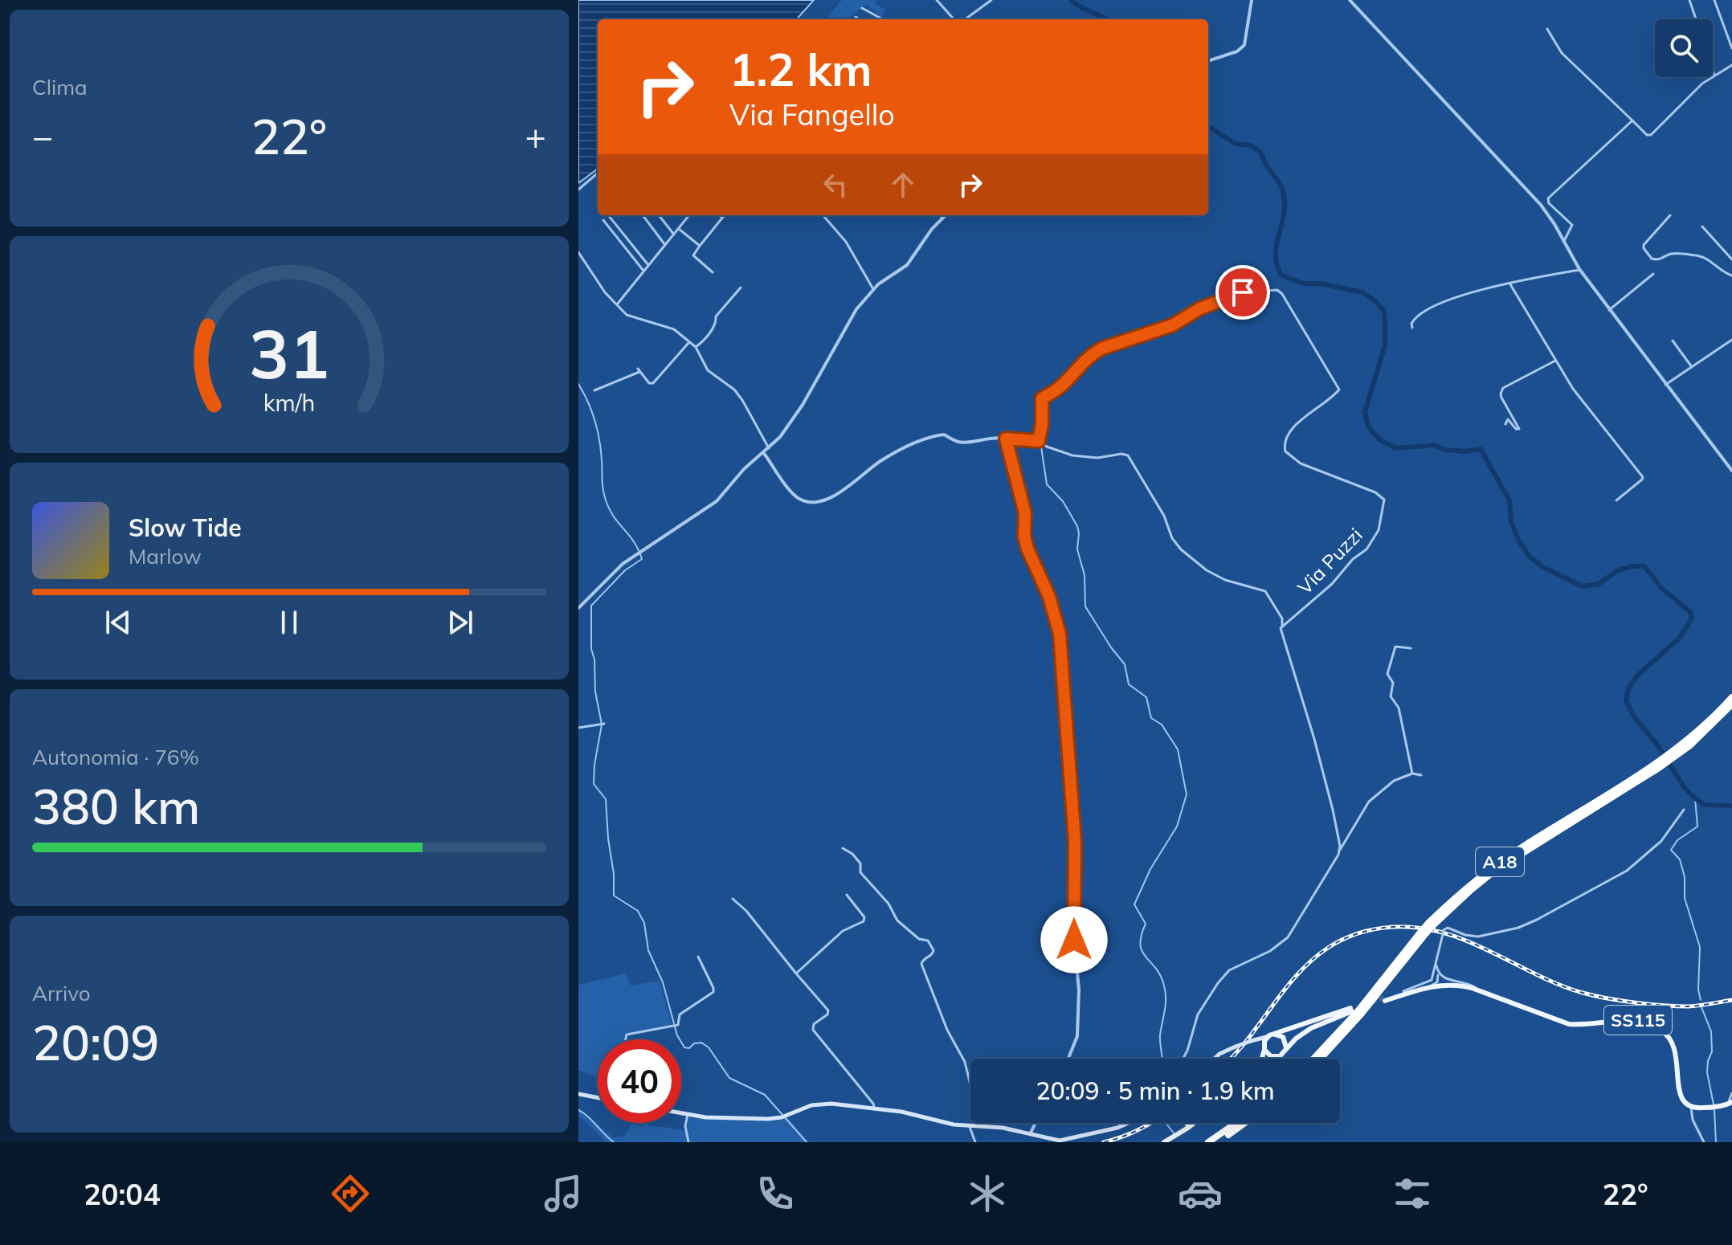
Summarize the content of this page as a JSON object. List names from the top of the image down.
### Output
{
  "streets": {
    "highway": ["A18"],
    "main road": ["SS115"],
    "street": ["Via Puzzi"]
  },
  "page": {
    "tile": [
      "Clima",
      ["Autonomia · 76%", "380 km"],
      ["Arrivo", "20:09"]
    ],
    "turn": ["1.2 km", "Via Fangello"],
    "heat": ["−", "22°", "+"],
    "song": ["Slow Tide", "Marlow"],
    "limit": "40",
    "trip": "20:09 · 5 min · 1.9 km",
    "tabs": ["20:04", "22°"],
    "gauge": ["31", "km/h"]
  }
}
